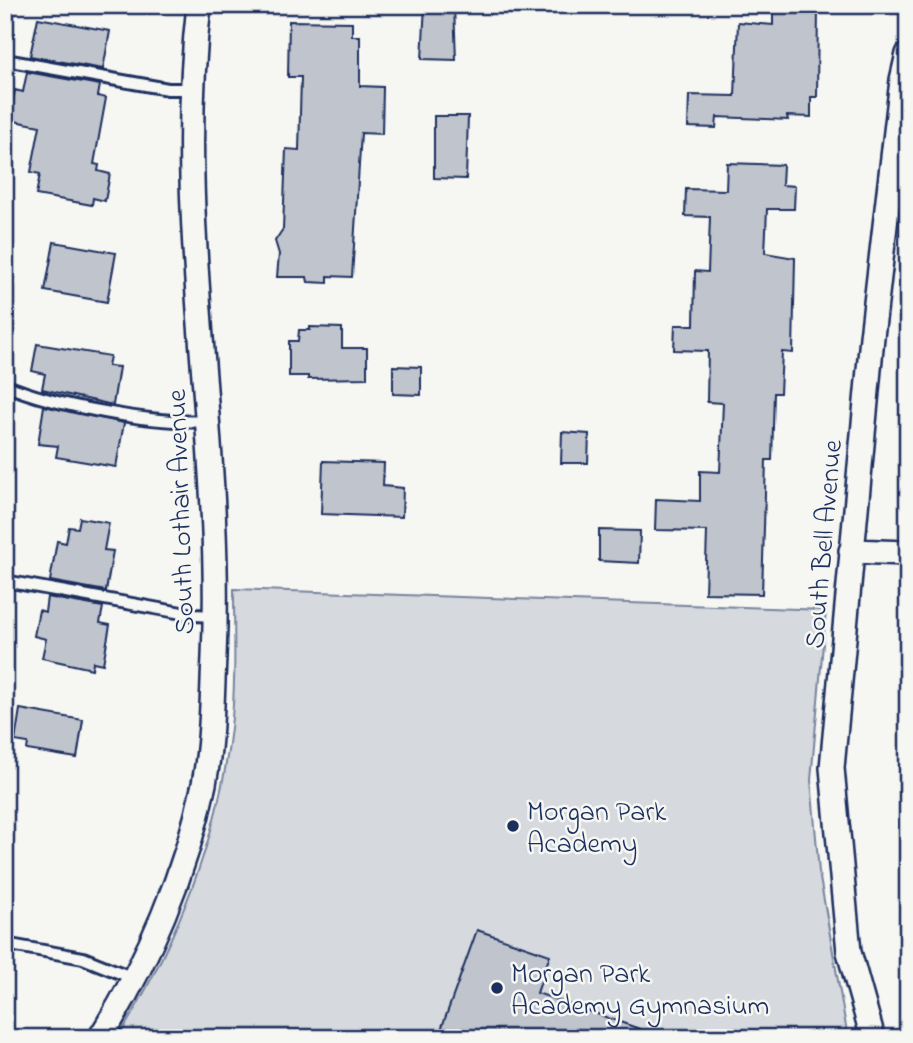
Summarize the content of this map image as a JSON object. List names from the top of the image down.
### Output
{
  "streets": {
    "street": ["South Lothair Avenue", "South Bell Avenue"]
  },
  "places": ["Morgan Park Academy", "Morgan Park Academy Gymnasium"]
}
